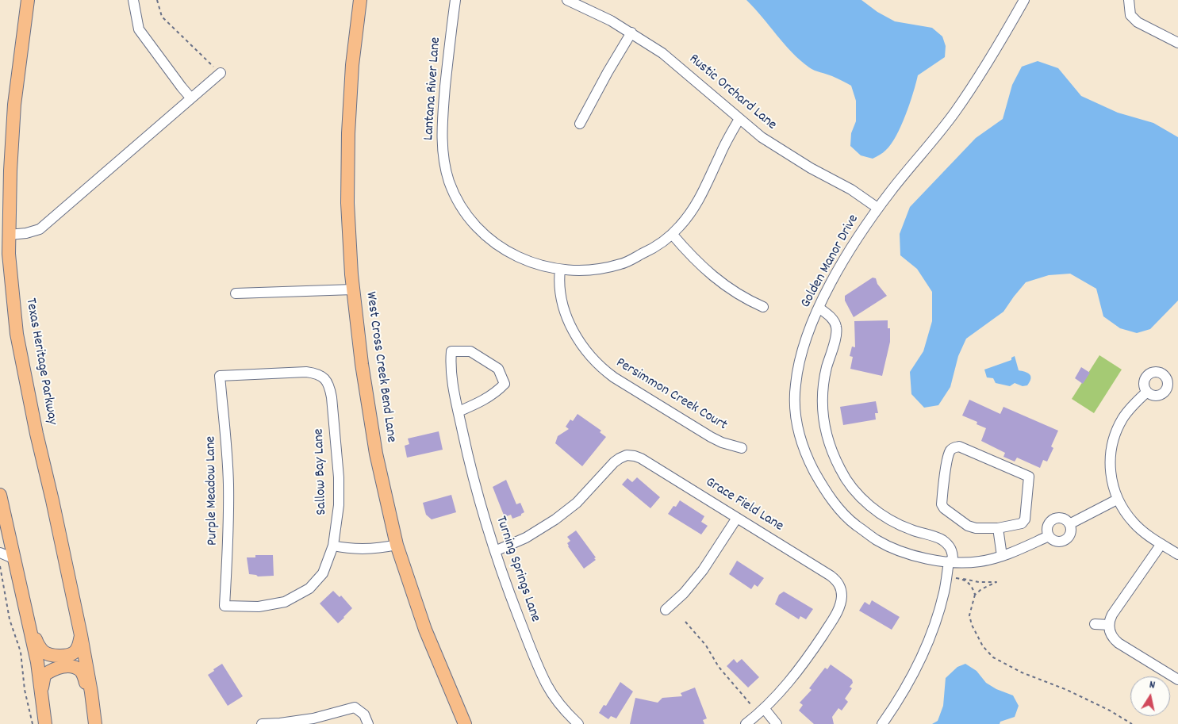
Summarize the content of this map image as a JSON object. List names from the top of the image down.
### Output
{
  "streets": {
    "main road": ["Texas Heritage Parkway", "West Cross Creek Bend Lane"],
    "street": [
      "Lantana River Lane",
      "Rustic Orchard Lane",
      "Golden Manor Drive",
      "Persimmon Creek Court",
      "Sallow Bay Lane",
      "Purple Meadow Lane",
      "Grace Field Lane",
      "Turning Springs Lane"
    ]
  },
  "crossings": [
    ["Lantana River Lane", "Rustic Orchard Lane"],
    ["Lantana River Lane", "Persimmon Creek Court"],
    ["Rustic Orchard Lane", "Golden Manor Drive"],
    ["Sallow Bay Lane", "Purple Meadow Lane"],
    ["Grace Field Lane", "Turning Springs Lane"]
  ],
  "north": "top"
}
